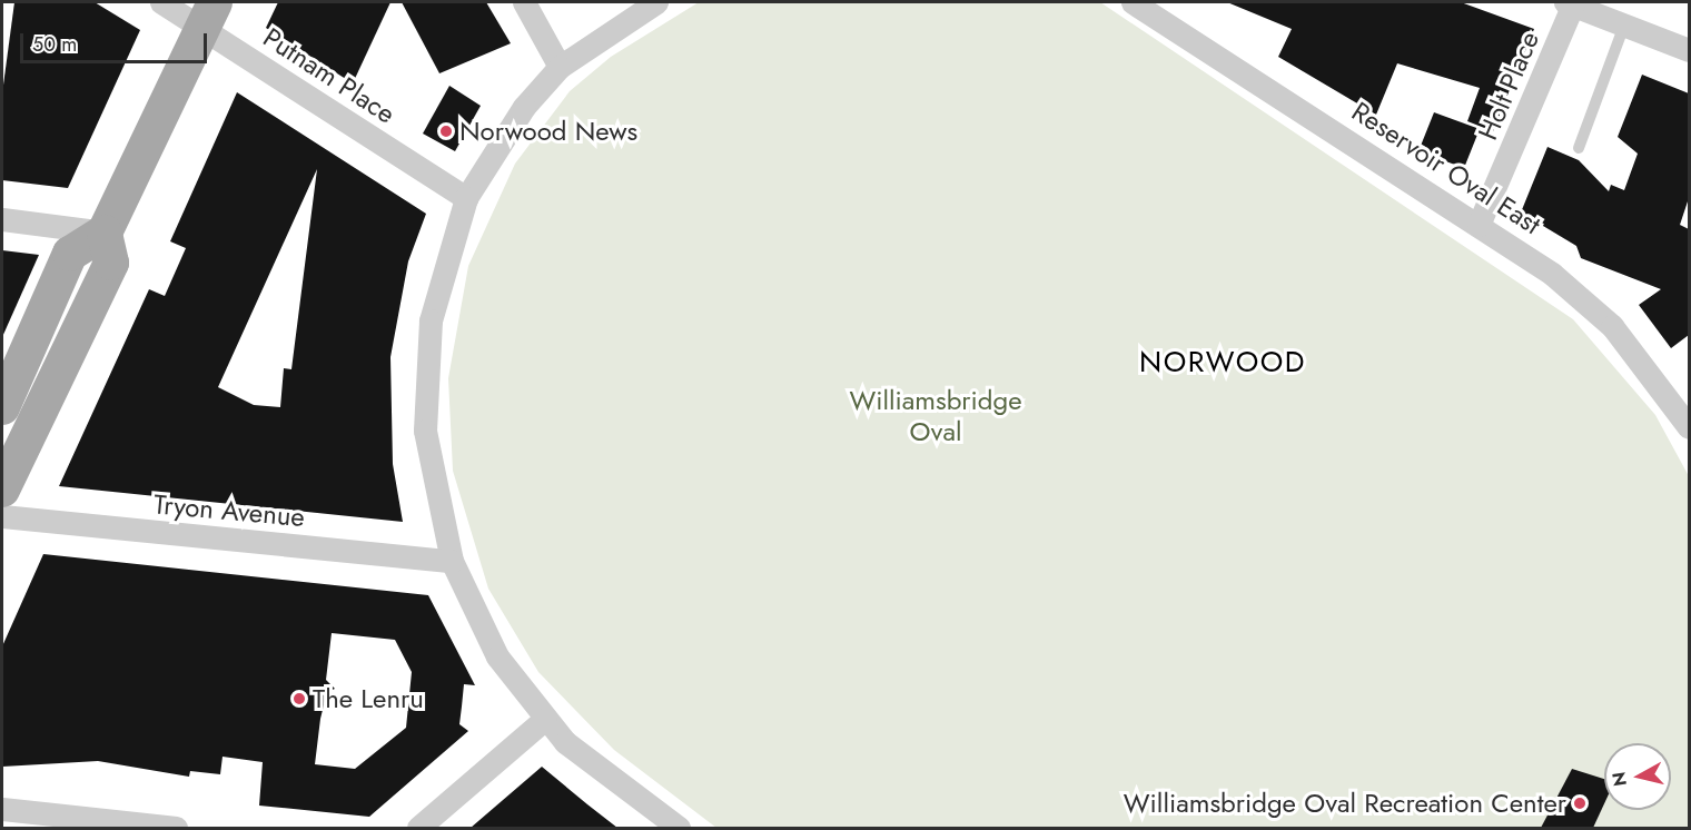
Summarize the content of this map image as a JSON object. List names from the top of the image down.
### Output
{
  "streets": {
    "street": [
      "Putnam Place",
      "Holt Place",
      "Reservoir Oval East",
      "Tryon Avenue"
    ]
  },
  "crossings": [
    ["Holt Place", "Reservoir Oval East"]
  ],
  "districts": ["NORWOOD"],
  "parks": ["Williamsbridge Oval"],
  "places": ["Norwood News", "The Lenru", "Williamsbridge Oval Recreation Center"],
  "scale_bar": "50 m",
  "north": "left"
}
